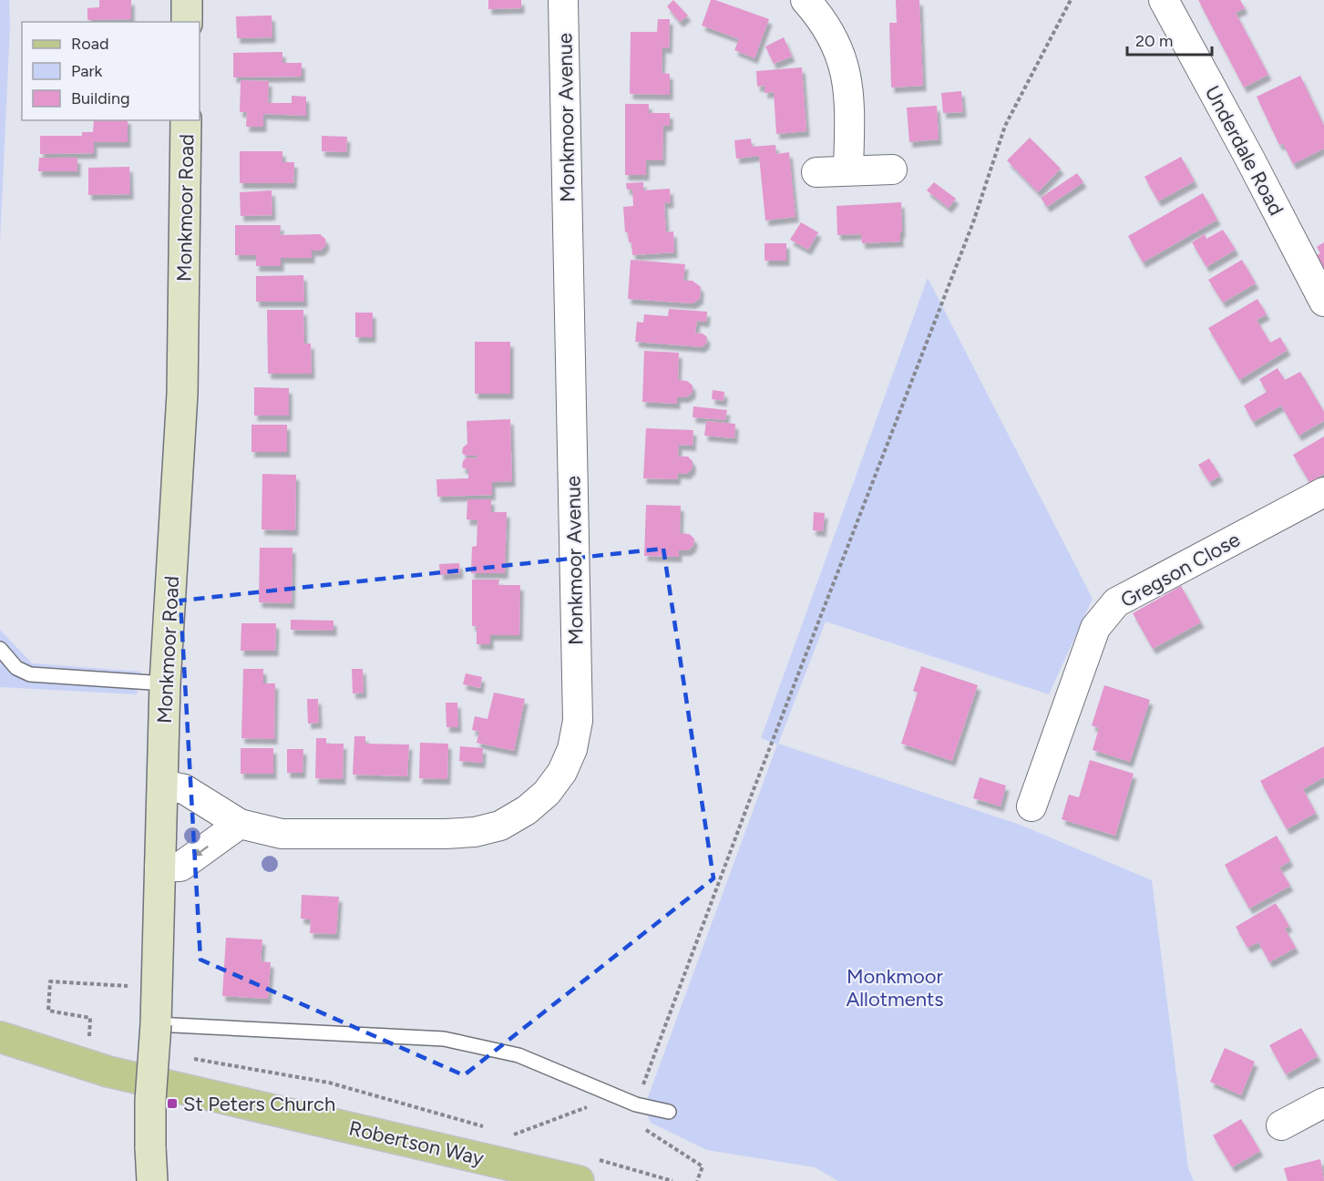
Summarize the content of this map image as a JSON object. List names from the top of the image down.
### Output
{
  "streets": {
    "main road": ["Robertson Way"],
    "street": [
      "Monkmoor Avenue",
      "Underdale Road",
      "Monkmoor Road",
      "Gregson Close"
    ]
  },
  "crossings": [
    ["Monkmoor Avenue", "Monkmoor Road"]
  ],
  "parks": ["Monkmoor Allotments"],
  "places": {
    "transit": ["St Peters Church"]
  },
  "legend": ["Road", "Park", "Building"],
  "scale_bar": "20 m"
}
